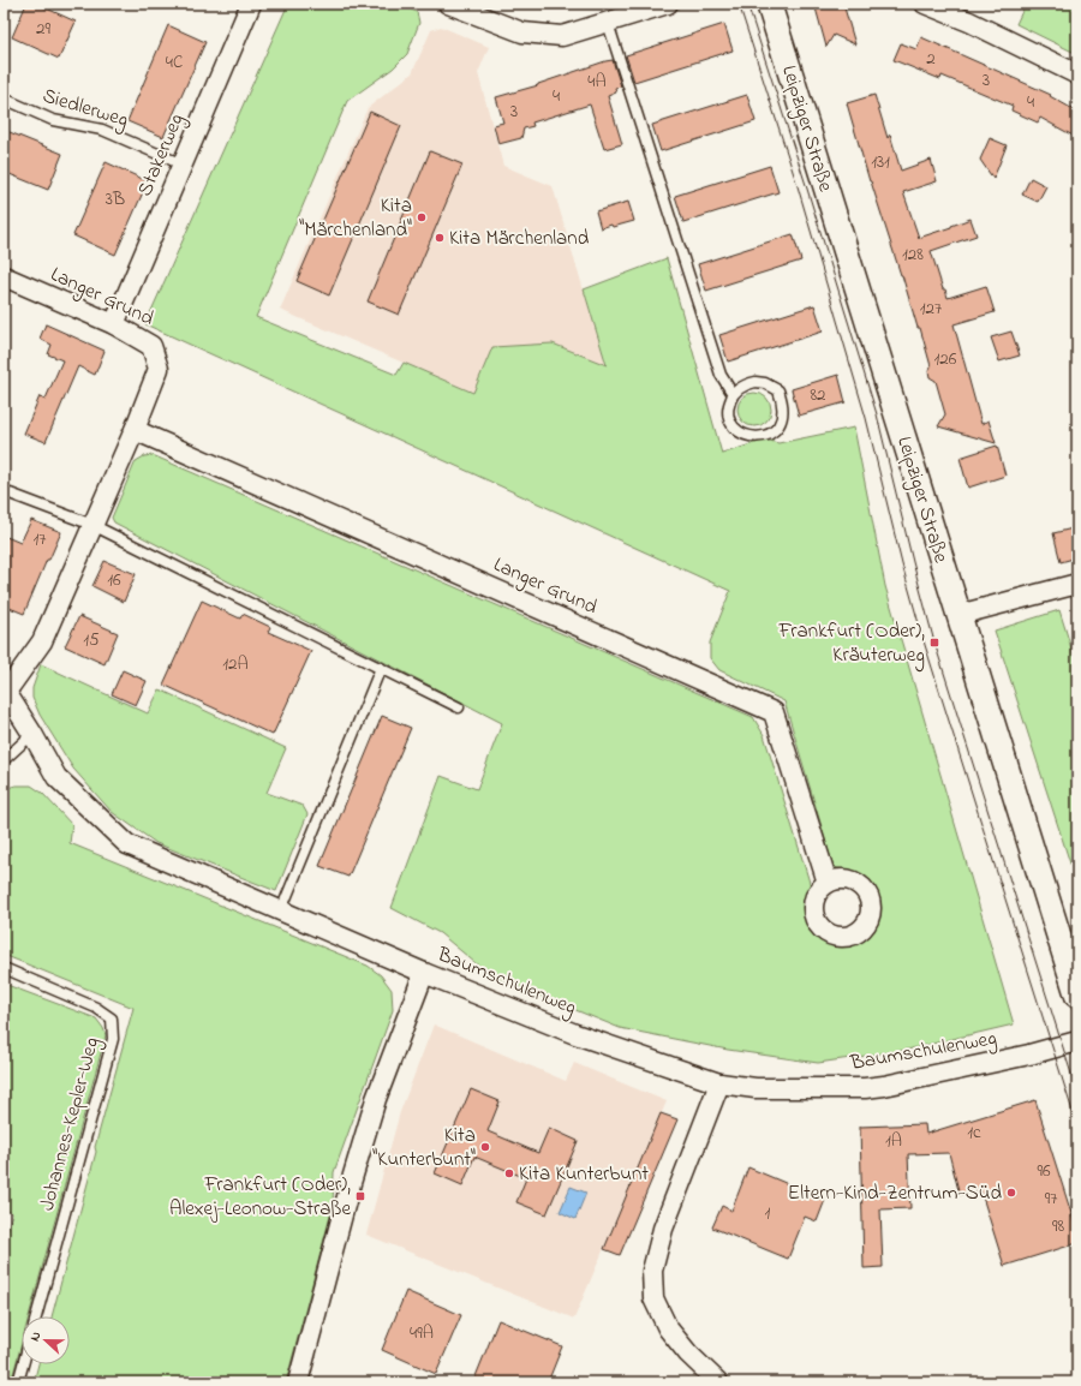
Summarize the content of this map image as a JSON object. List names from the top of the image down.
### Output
{
  "streets": {
    "street": [
      "Leipziger Straße",
      "Stakerweg",
      "Langer Grund",
      "Baumschulenweg"
    ],
    "lane": ["Siedlerweg", "Johannes-Kepler-Weg"]
  },
  "crossings": [
    ["Siedlerweg", "Stakerweg"],
    ["Stakerweg", "Langer Grund"],
    ["Langer Grund", "Baumschulenweg"]
  ],
  "places": {
    "other": [
      "Kita \"Märchenland\"",
      "Kita Märchenland",
      "Kita \"Kunterbunt\"",
      "Kita Kunterbunt",
      "Eltern-Kind-Zentrum-Süd"
    ],
    "transit": ["Frankfurt (Oder), Kräuterweg", "Frankfurt (Oder), Alexej-Leonow-Straße"]
  },
  "house_numbers": [
    "29",
    "2",
    "4C",
    "3",
    "4A",
    "4",
    "4",
    "3",
    "131",
    "3B",
    "128",
    "127",
    "126",
    "82",
    "17",
    "16",
    "15",
    "12A",
    "1c",
    "1A",
    "96",
    "97",
    "1",
    "98",
    "49A"
  ],
  "north": "left"
}
